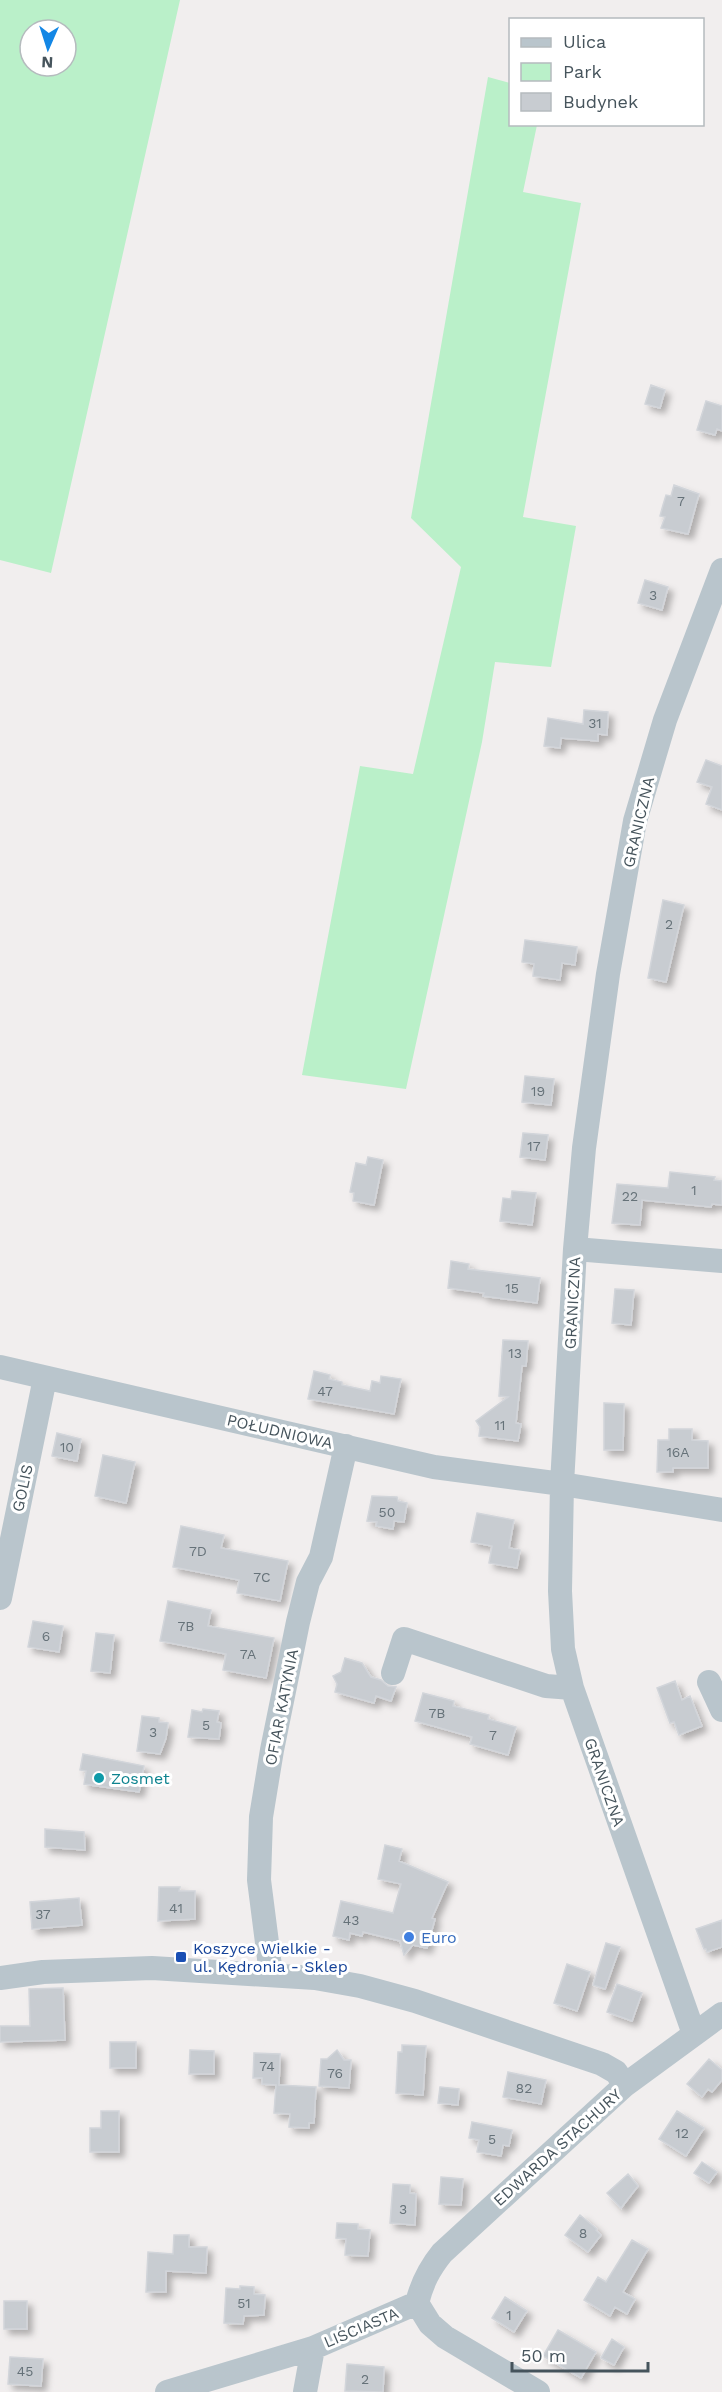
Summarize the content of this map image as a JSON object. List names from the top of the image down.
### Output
{
  "streets": {
    "street": [
      "GRANICZNA",
      "POŁUDNIOWA",
      "GOLIS",
      "OFIAR KATYNIA",
      "EDWARDA STACHURY",
      "LIŚCIASTA"
    ]
  },
  "crossings": [
    ["GRANICZNA", "POŁUDNIOWA"],
    ["GRANICZNA", "EDWARDA STACHURY"],
    ["POŁUDNIOWA", "GOLIS"],
    ["POŁUDNIOWA", "OFIAR KATYNIA"],
    ["EDWARDA STACHURY", "LIŚCIASTA"]
  ],
  "places": {
    "other": ["Zosmet", "Euro"],
    "transit": ["Koszyce Wielkie - ul. Kędronia - Sklep"]
  },
  "house_numbers": [
    "7",
    "3",
    "31",
    "2",
    "19",
    "17",
    "1",
    "22",
    "15",
    "13",
    "47",
    "11",
    "10",
    "16A",
    "50",
    "7D",
    "7C",
    "7B",
    "6",
    "7A",
    "7B",
    "5",
    "3",
    "7",
    "41",
    "37",
    "43",
    "74",
    "76",
    "82",
    "12",
    "5",
    "3",
    "8",
    "51",
    "1",
    "45",
    "2"
  ],
  "legend": ["Ulica", "Park", "Budynek"],
  "scale_bar": "50 m",
  "north": "bottom"
}
